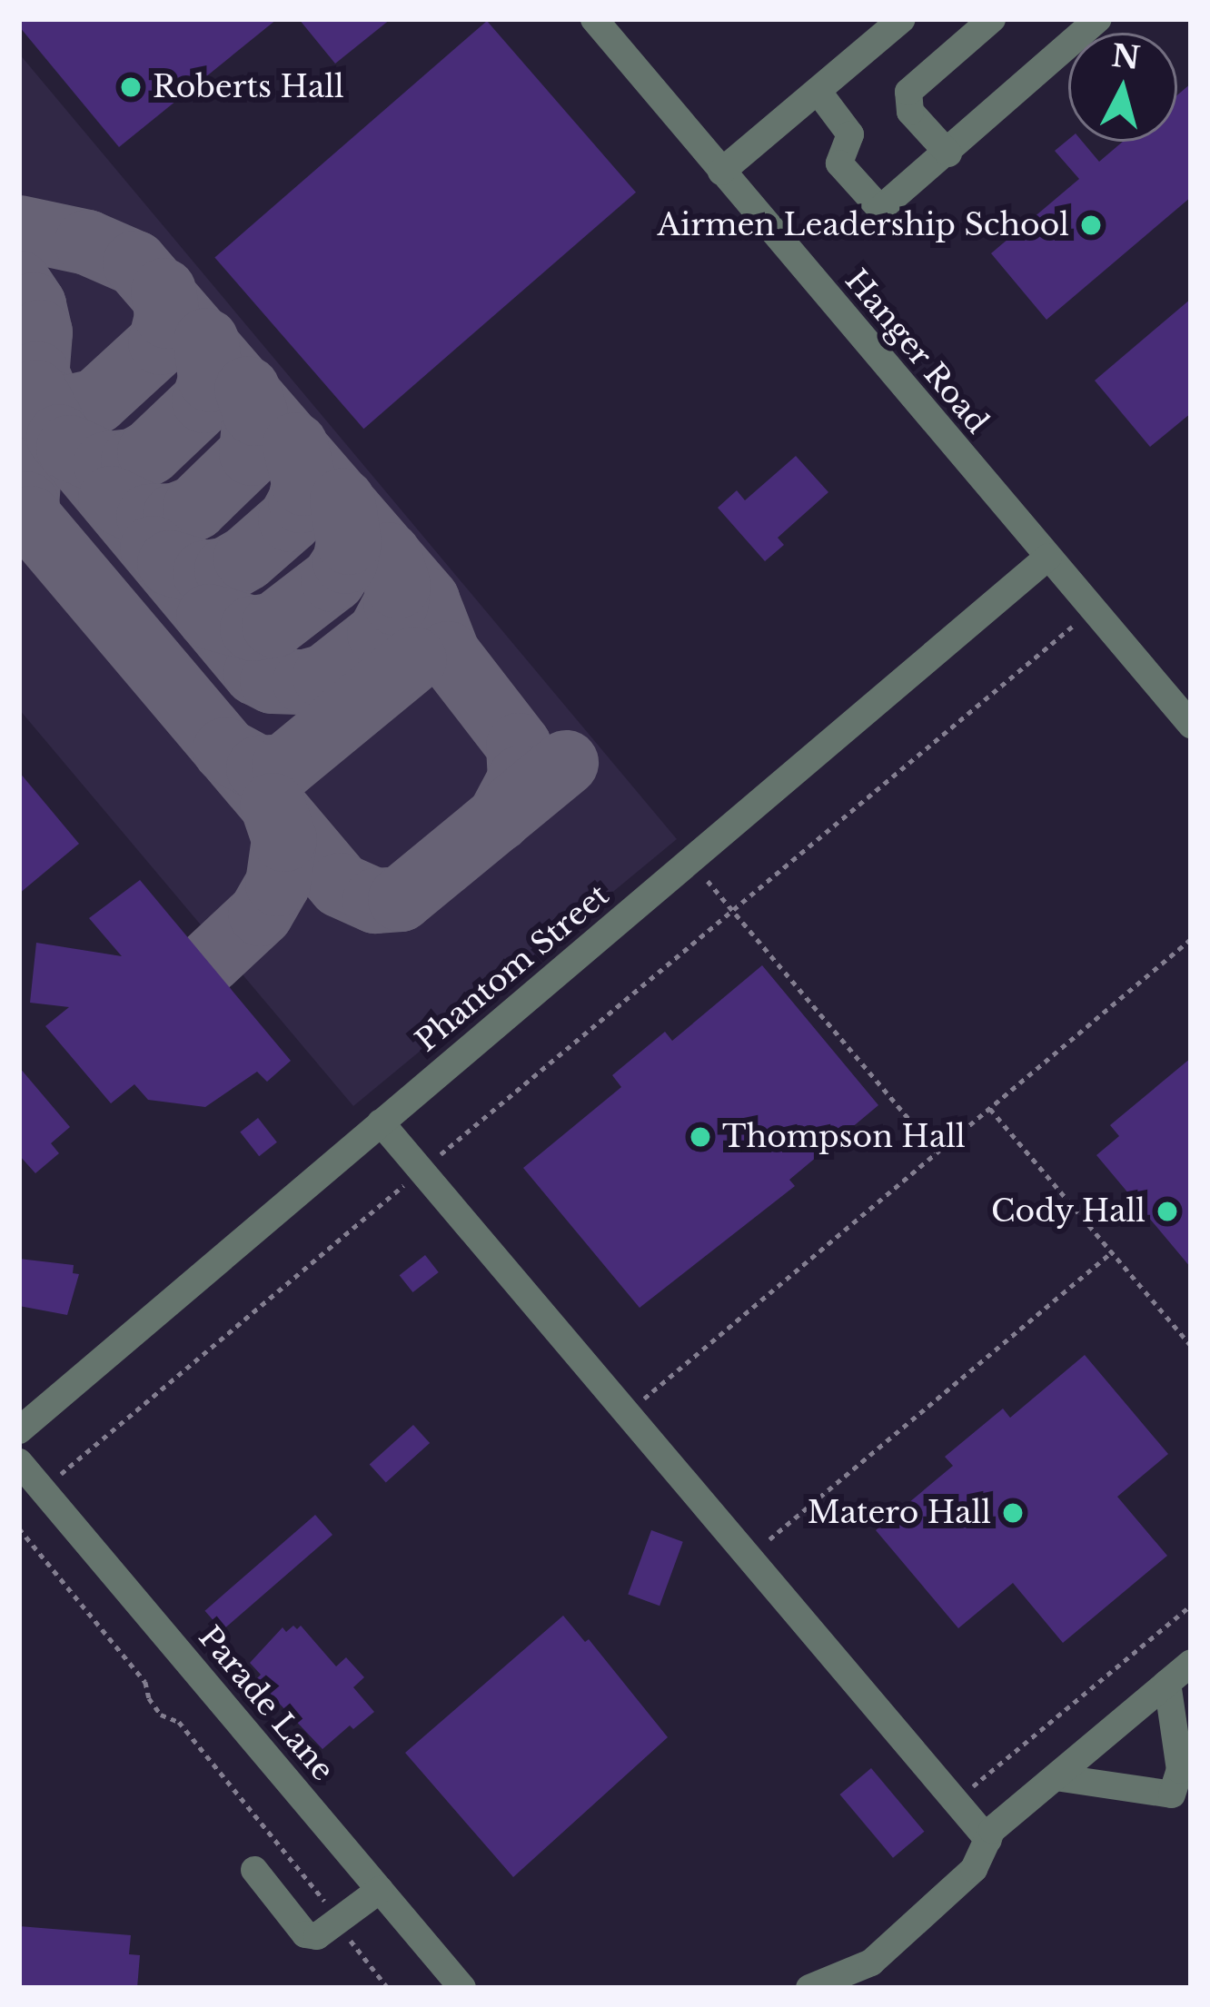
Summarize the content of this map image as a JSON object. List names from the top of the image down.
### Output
{
  "streets": {
    "street": ["Hanger Road", "Phantom Street", "Parade Lane"]
  },
  "crossings": [
    ["Hanger Road", "Phantom Street"]
  ],
  "places": [
    "Roberts Hall",
    "Airmen Leadership School",
    "Thompson Hall",
    "Cody Hall",
    "Matero Hall"
  ],
  "north": "top"
}
